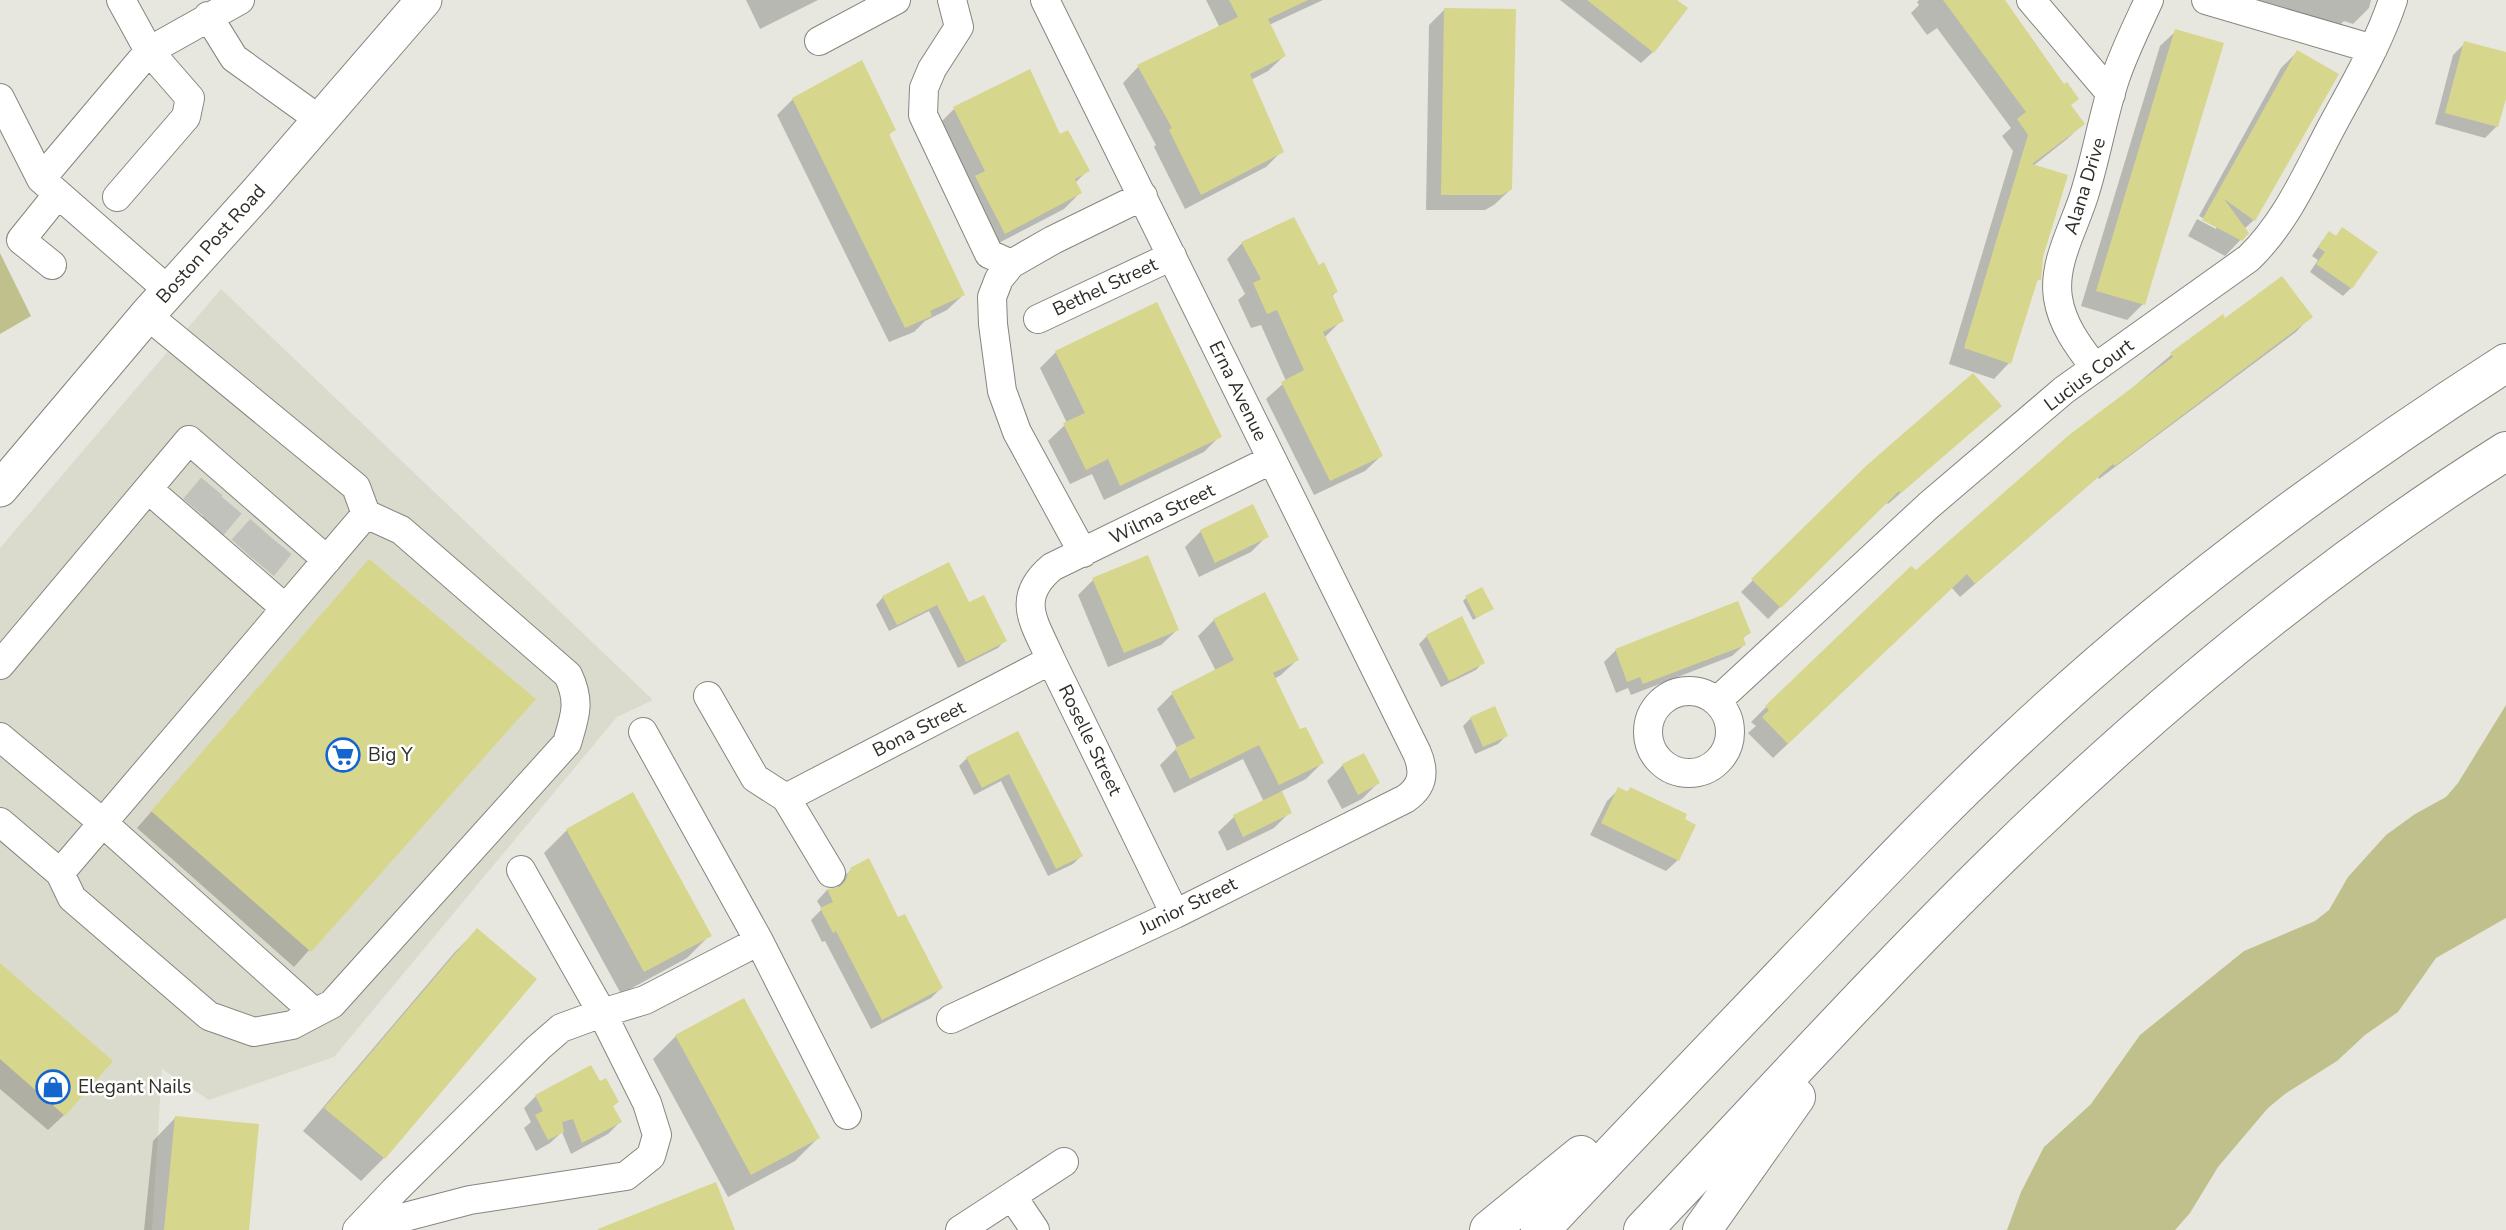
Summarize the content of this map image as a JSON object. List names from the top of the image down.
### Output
{
  "streets": {
    "main road": ["Boston Post Road"],
    "street": [
      "Alana Drive",
      "Bethel Street",
      "Lucius Court",
      "Erna Avenue",
      "Wilma Street",
      "Bona Street",
      "Roselle Street",
      "Junior Street"
    ]
  },
  "crossings": [
    ["Alana Drive", "Lucius Court"],
    ["Bethel Street", "Erna Avenue"],
    ["Erna Avenue", "Wilma Street"],
    ["Erna Avenue", "Junior Street"],
    ["Wilma Street", "Roselle Street"],
    ["Bona Street", "Roselle Street"],
    ["Roselle Street", "Junior Street"]
  ],
  "places": {
    "supermarket": ["Big Y"],
    "shop": ["Elegant Nails"]
  }
}
